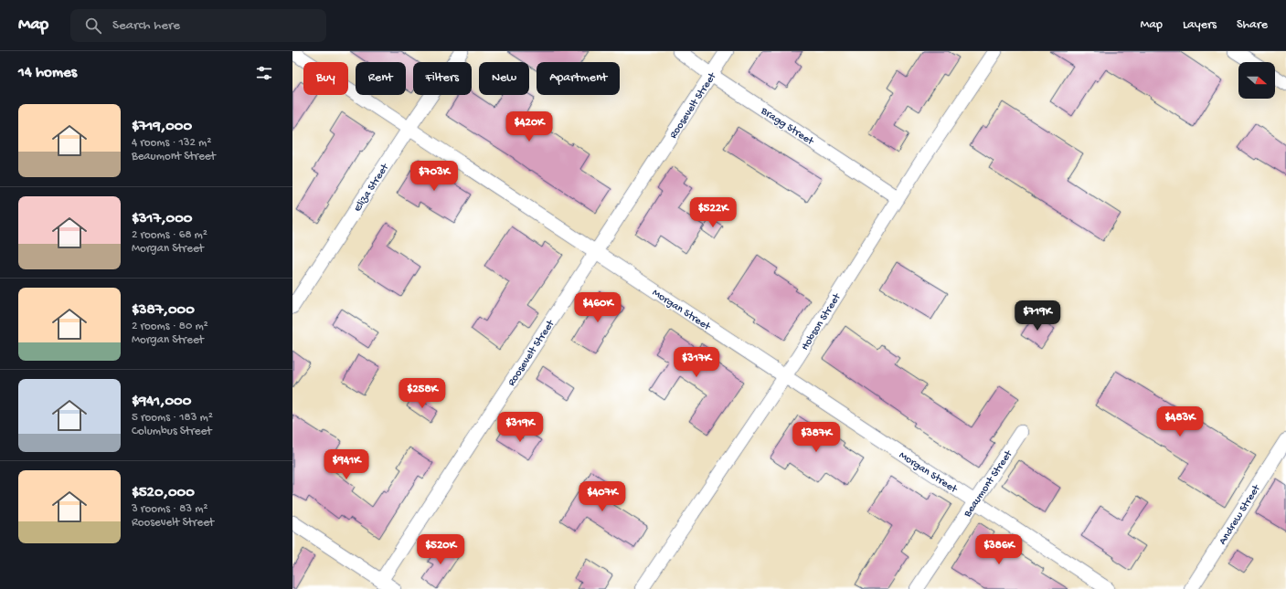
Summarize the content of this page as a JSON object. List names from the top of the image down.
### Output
{
  "streets": {
    "street": [
      "Roosevelt Street",
      "Bragg Street",
      "Eliza Street",
      "Morgan Street",
      "Hobson Street",
      "Beaumont Street",
      "Andrew Street"
    ]
  },
  "crossings": [
    ["Roosevelt Street", "Bragg Street"],
    ["Roosevelt Street", "Morgan Street"],
    ["Bragg Street", "Hobson Street"],
    ["Eliza Street", "Morgan Street"],
    ["Morgan Street", "Hobson Street"],
    ["Morgan Street", "Beaumont Street"]
  ],
  "north": "right",
  "page": {
    "header": "Map",
    "search": "Search here",
    "nav": ["Map", "Layers", "Share"],
    "heading": "14 homes",
    "chip": [
      "Buy",
      "Rent",
      "Filters",
      "New",
      "Apartment"
    ],
    "list": [
      {
        "name": "$719,000",
        "note": "4 rooms · 132 m² · Beaumont Street"
      },
      {
        "name": "$317,000",
        "note": "2 rooms · 68 m² · Morgan Street"
      },
      {
        "name": "$387,000",
        "note": "2 rooms · 80 m² · Morgan Street"
      },
      {
        "name": "$941,000",
        "note": "5 rooms · 183 m² · Columbus Street"
      },
      {
        "name": "$520,000",
        "note": "3 rooms · 83 m² · Roosevelt Street"
      }
    ],
    "price": [
      "$420K",
      "$703K",
      "$522K",
      "$460K",
      "$719K",
      "$317K",
      "$258K",
      "$483K",
      "$319K",
      "$387K",
      "$941K",
      "$407K",
      "$520K",
      "$386K"
    ]
  }
}
